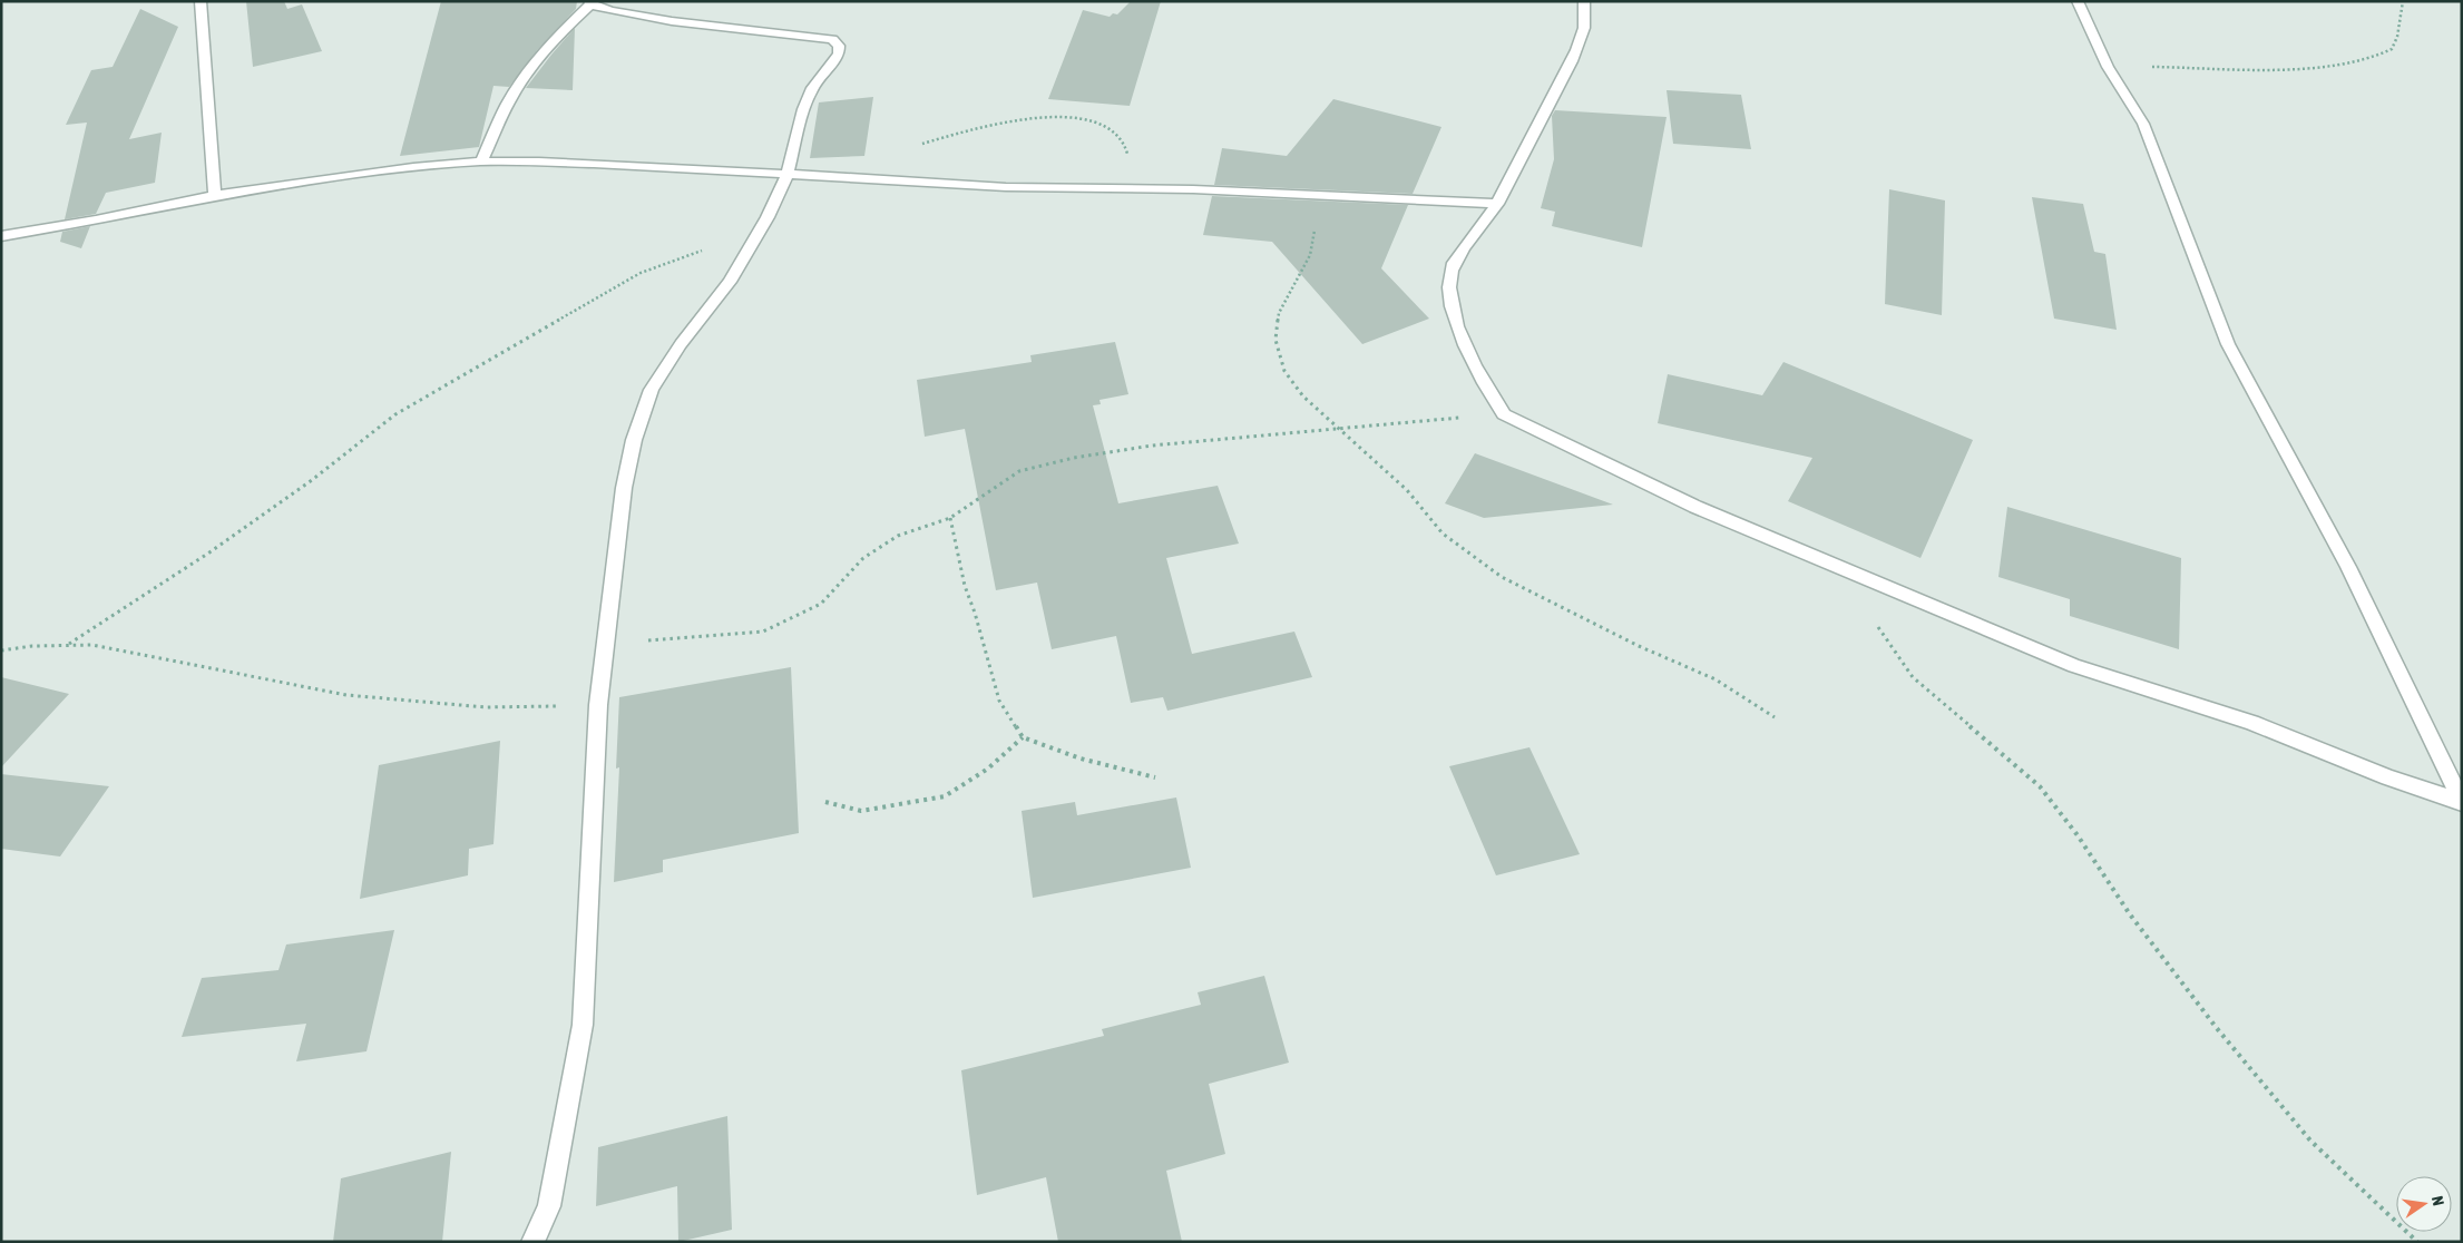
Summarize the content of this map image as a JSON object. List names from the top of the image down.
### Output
{
  "north": "right"
}
